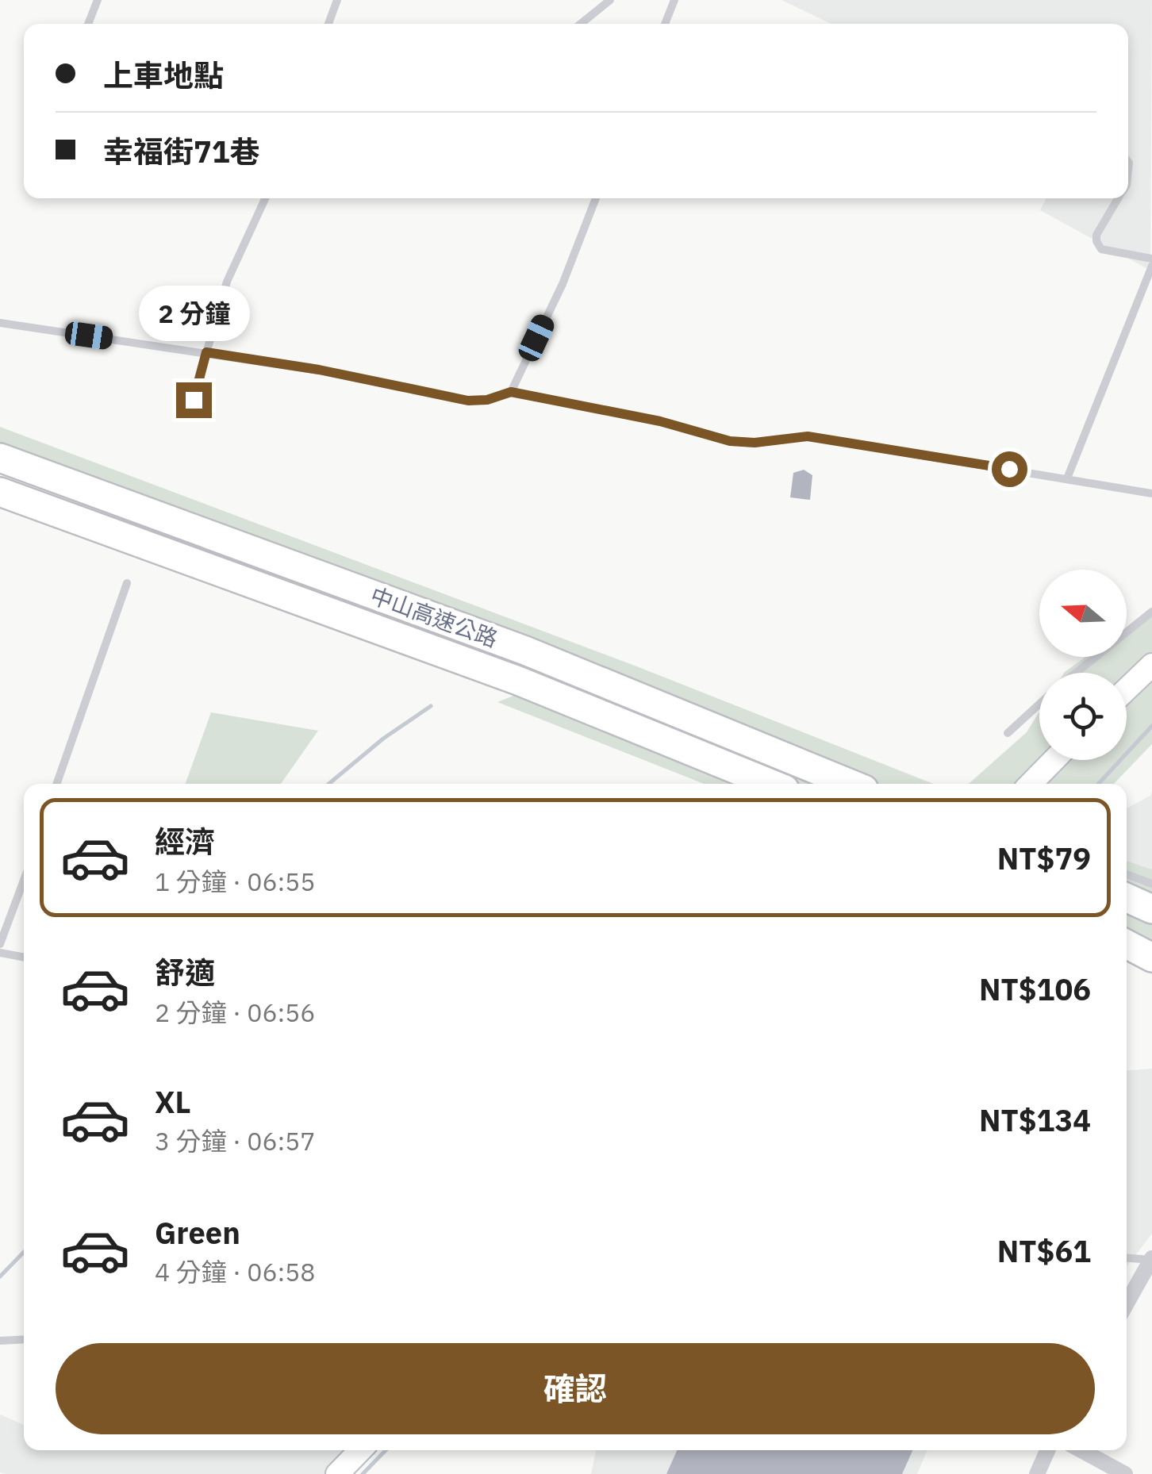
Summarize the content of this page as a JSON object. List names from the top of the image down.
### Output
{
  "streets": {
    "highway": ["中山高速公路"]
  },
  "north": "left",
  "page": {
    "banner": ["上車地點", "幸福街71巷"],
    "bubble": "2 分鐘",
    "list": [
      {
        "name": "經濟",
        "note": "1 分鐘 · 06:55",
        "value": "NT$79"
      },
      {
        "name": "舒適",
        "note": "2 分鐘 · 06:56",
        "value": "NT$106"
      },
      {
        "name": "XL",
        "note": "3 分鐘 · 06:57",
        "value": "NT$134"
      },
      {
        "name": "Green",
        "note": "4 分鐘 · 06:58",
        "value": "NT$61"
      }
    ],
    "buttons": "確認"
  }
}
